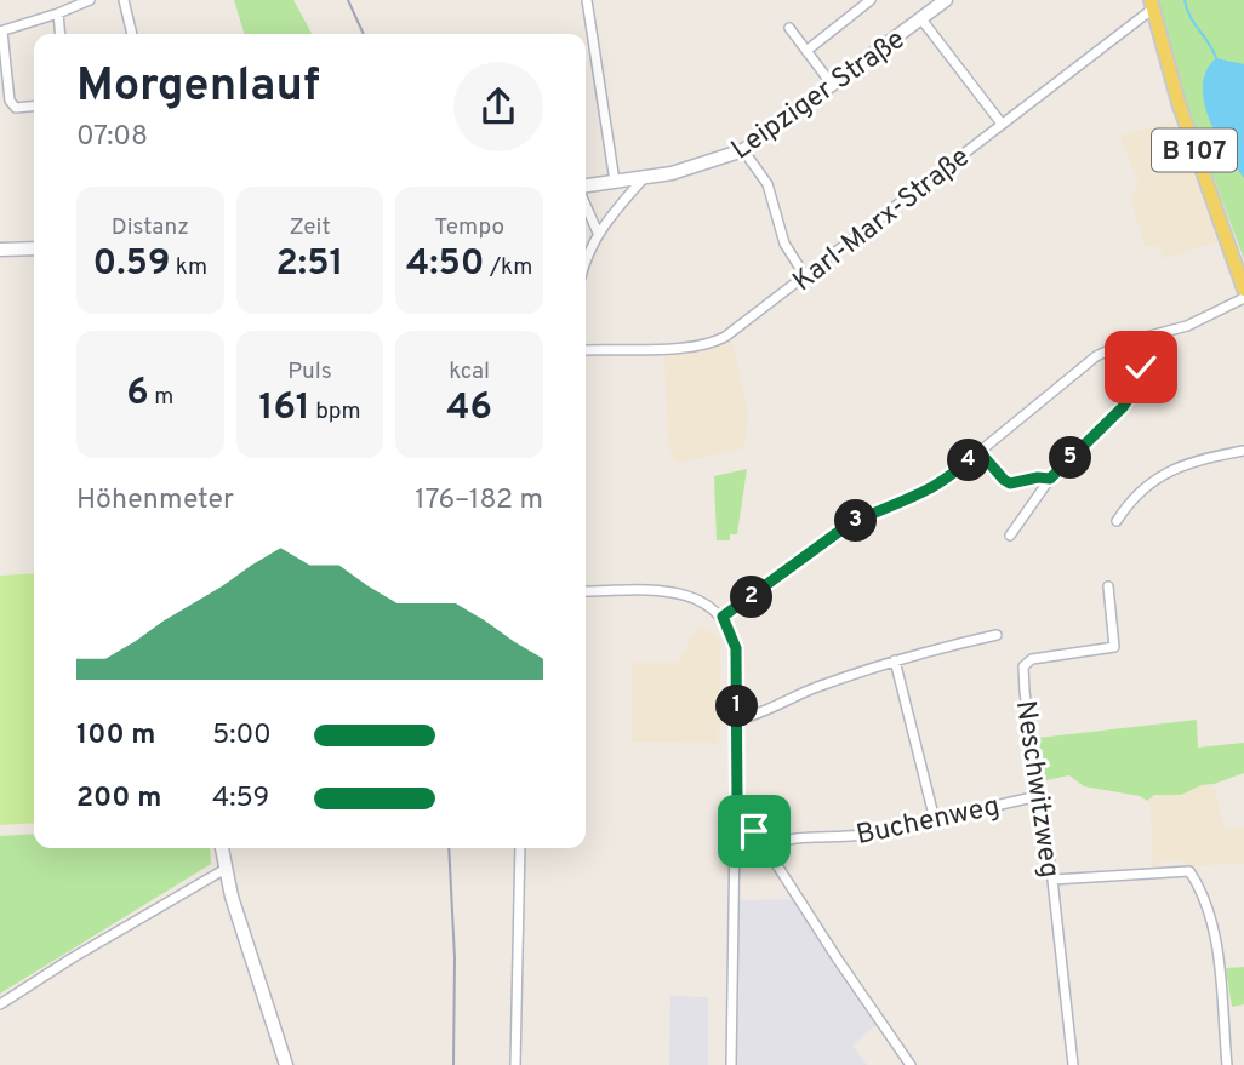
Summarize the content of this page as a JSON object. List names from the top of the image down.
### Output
{
  "streets": {
    "main road": ["Leipziger Straße", "B 107"],
    "street": ["Karl-Marx-Straße", "Neschwitzweg", "Buchenweg"]
  },
  "crossings": [
    ["B 107", "Karl-Marx-Straße"],
    ["Neschwitzweg", "Buchenweg"]
  ],
  "page": {
    "heading": ["Morgenlauf", "07:08"],
    "stats": [
      ["Distanz", "0.59 km"],
      ["Zeit", "2:51"],
      ["Tempo", "4:50 /km"],
      ["6 m"],
      ["Puls", "161 bpm"],
      ["kcal", "46"]
    ],
    "pins": [
      "5",
      "4",
      "3",
      "2",
      "1"
    ],
    "chart": ["Höhenmeter", "176–182 m"],
    "list": [
      {
        "name": "100 m",
        "note": "5:00"
      },
      {
        "name": "200 m",
        "note": "4:59"
      }
    ]
  }
}
